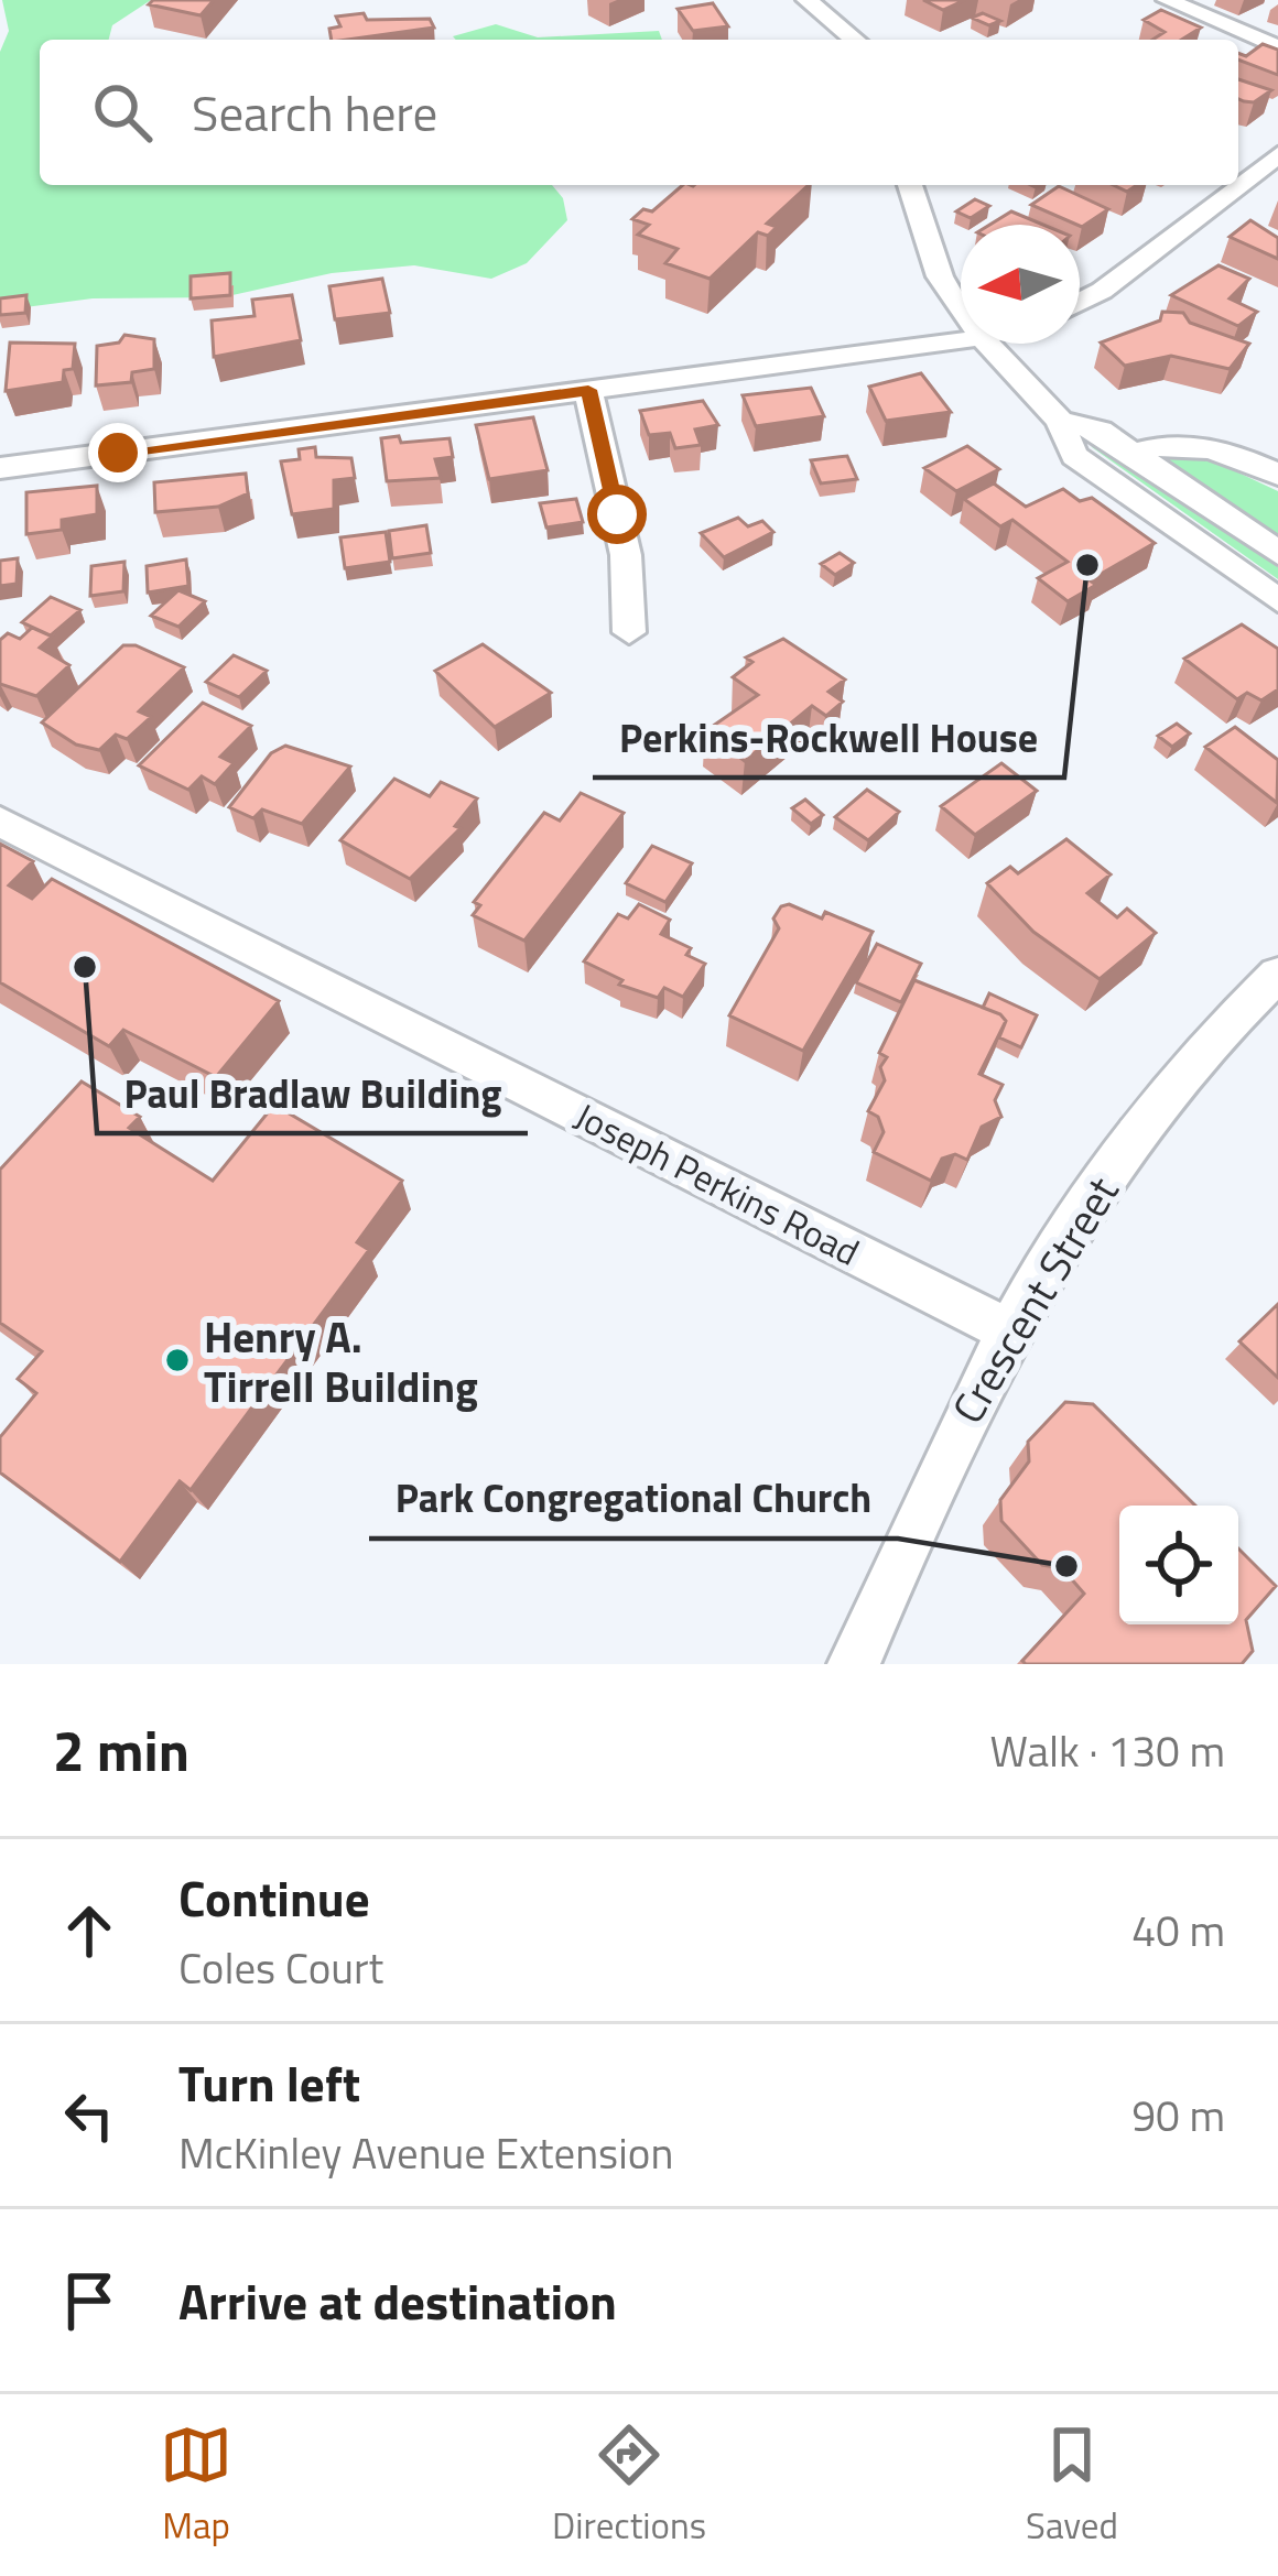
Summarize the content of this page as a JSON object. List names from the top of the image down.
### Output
{
  "streets": {
    "street": ["Joseph Perkins Road", "Crescent Street"]
  },
  "crossings": [
    ["Joseph Perkins Road", "Crescent Street"]
  ],
  "places": [
    "Perkins-Rockwell House",
    "Paul Bradlaw Building",
    "Henry A. Tirrell Building",
    "Park Congregational Church"
  ],
  "north": "left",
  "page": {
    "search": "Search here",
    "heading": ["2 min", "Walk · 130 m"],
    "list": [
      ["Continue", "Coles Court", "40 m"],
      ["Turn left", "McKinley Avenue Extension", "90 m"],
      "Arrive at destination"
    ],
    "nav": ["Map", "Directions", "Saved"]
  }
}
